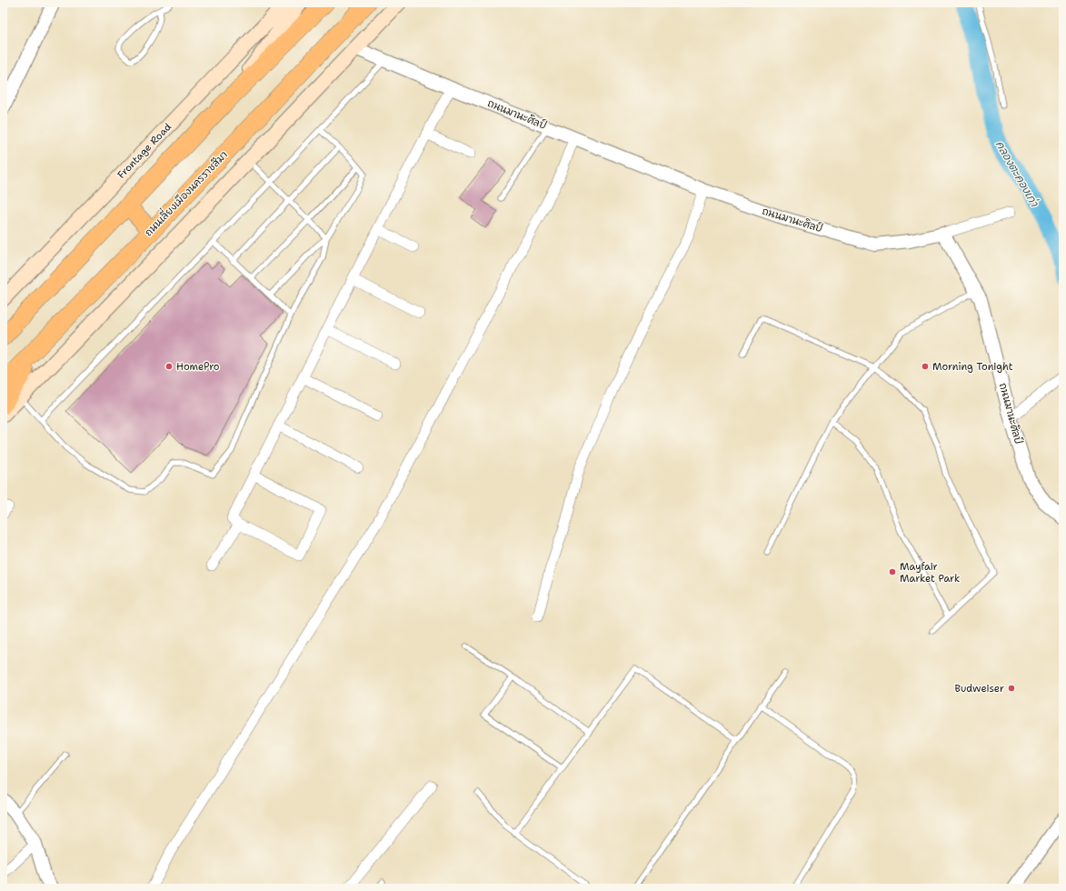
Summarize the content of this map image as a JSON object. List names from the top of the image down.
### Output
{
  "streets": {
    "highway": ["ถนนเลี่ยงเมืองนครราชสีมา"],
    "main road": ["Frontage Road"],
    "street": ["ถนนมานะศิลป์"]
  },
  "water": ["คลองตะคองเก่า"],
  "places": [
    "HomePro",
    "Morning Tonight",
    "Mayfair Market Park",
    "Budweiser"
  ]
}
